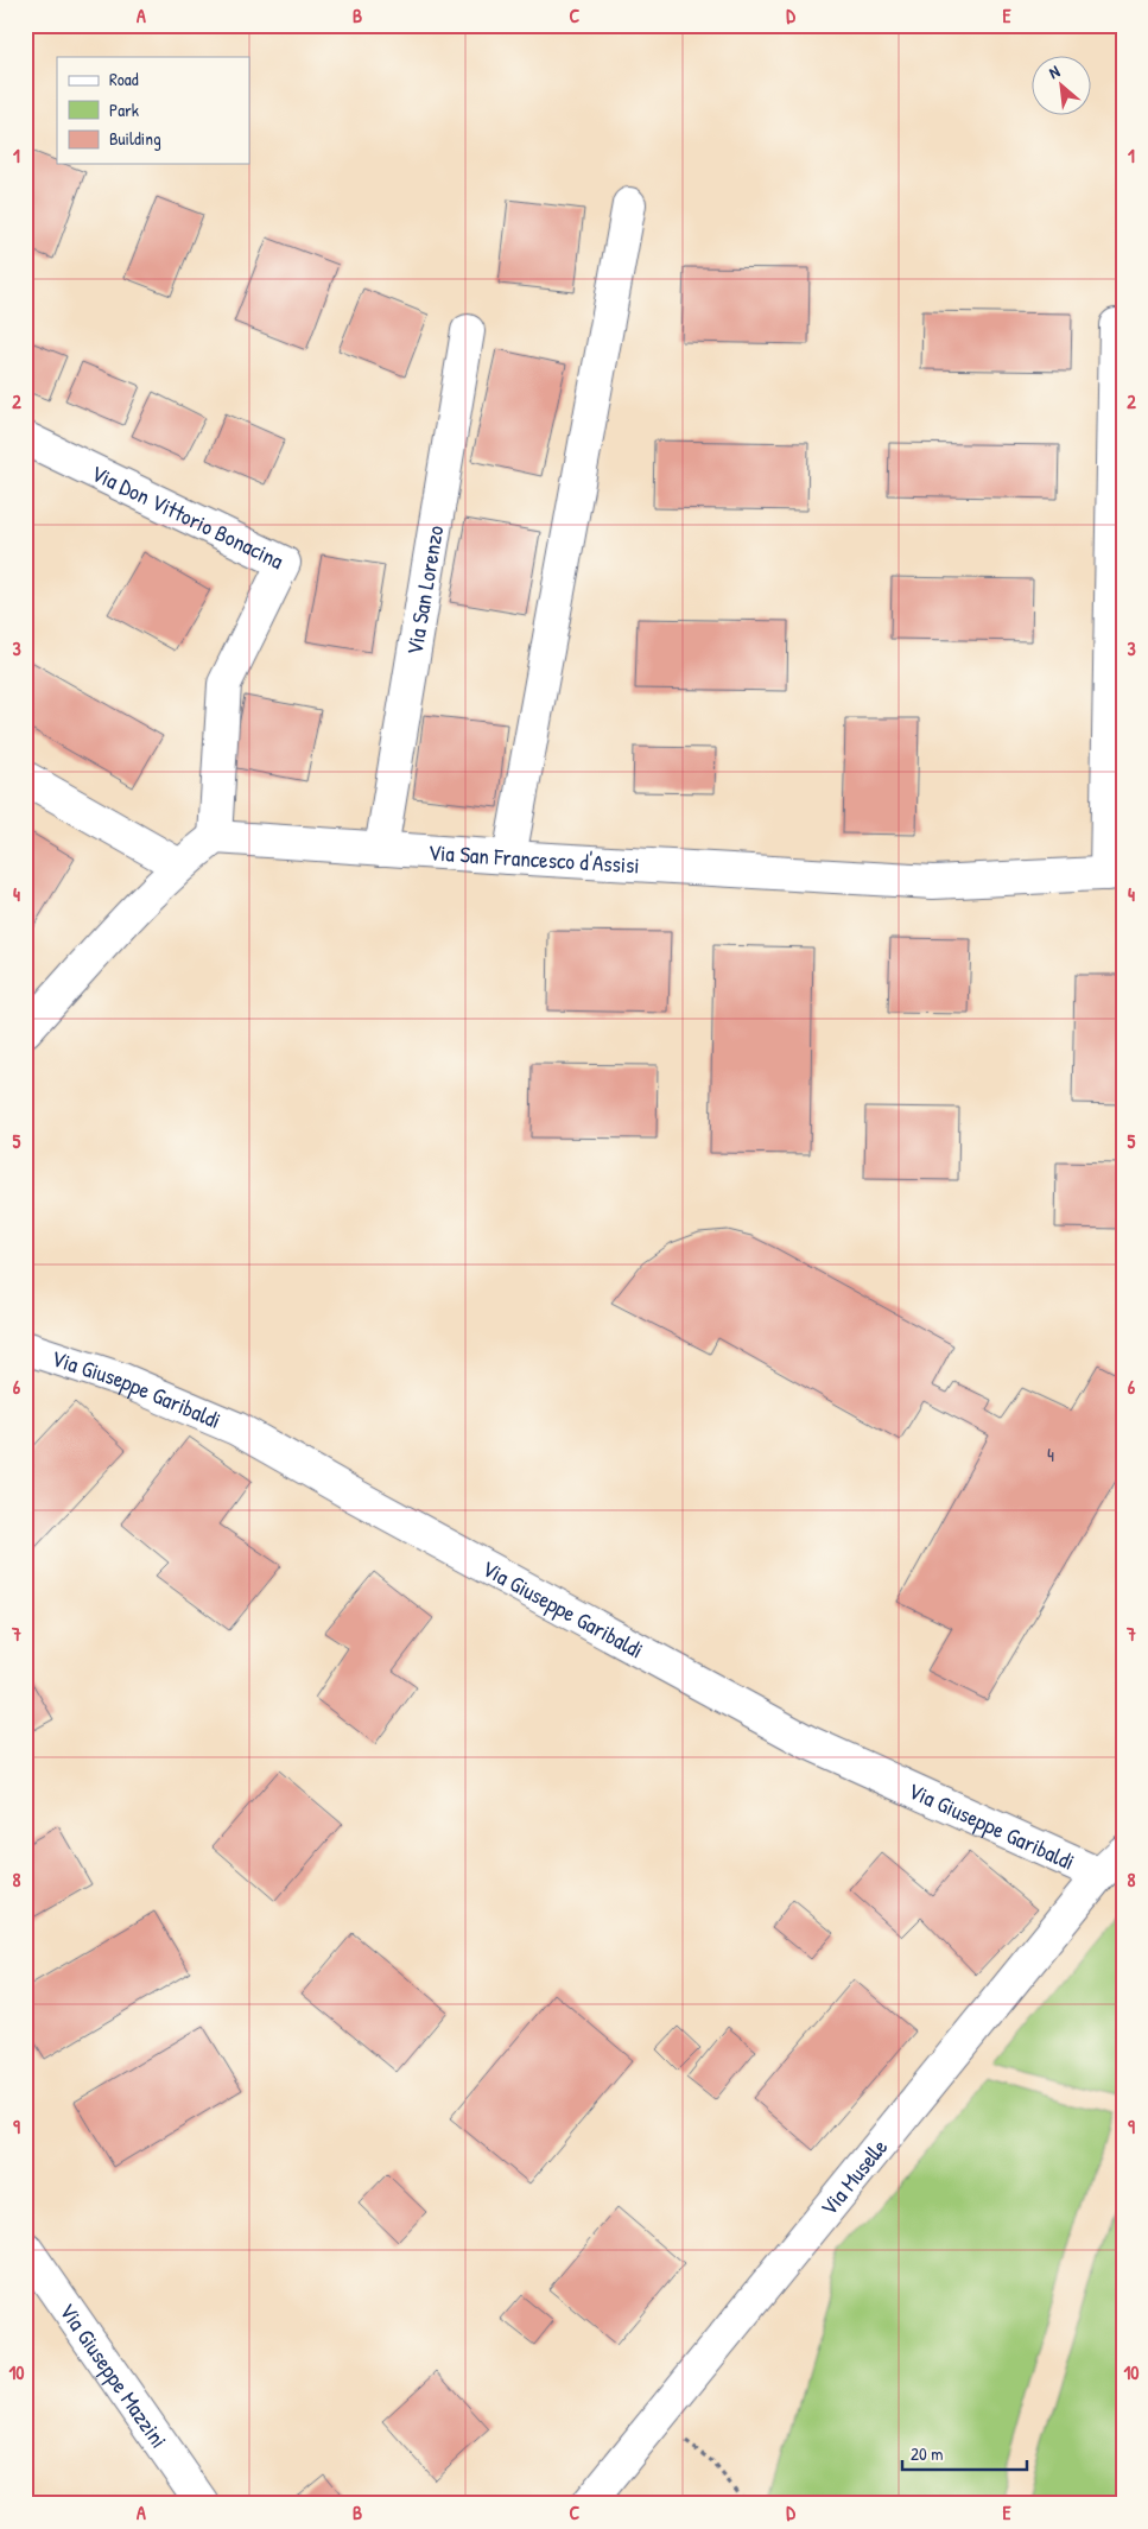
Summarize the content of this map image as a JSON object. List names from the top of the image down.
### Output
{
  "streets": {
    "street": [
      "Via Don Vittorio Bonacina",
      "Via San Lorenzo",
      "Via San Francesco d'Assisi",
      "Via Giuseppe Garibaldi",
      "Via Muselle",
      "Via Giuseppe Mazzini"
    ]
  },
  "crossings": [
    ["Via Don Vittorio Bonacina", "Via San Francesco d'Assisi"],
    ["Via San Lorenzo", "Via San Francesco d'Assisi"],
    ["Via Giuseppe Garibaldi", "Via Muselle"]
  ],
  "house_numbers": ["4"],
  "legend": ["Road", "Park", "Building"],
  "scale_bar": "20 m",
  "north": "top left",
  "grid": {
    "columns": [
      "A",
      "B",
      "C",
      "D",
      "E"
    ],
    "rows": [
      "1",
      "2",
      "3",
      "4",
      "5",
      "6",
      "7",
      "8",
      "9",
      "10"
    ]
  }
}
